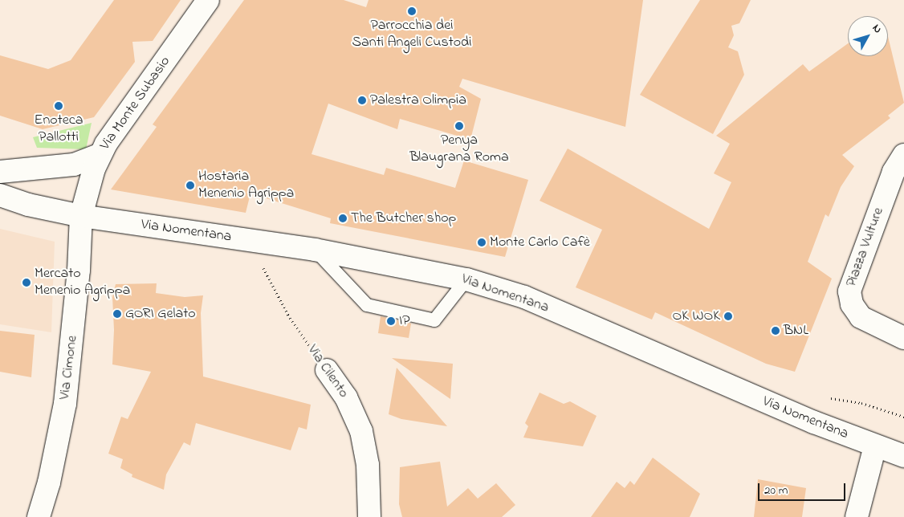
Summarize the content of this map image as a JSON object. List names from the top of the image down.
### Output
{
  "streets": {
    "main road": [
      "Via Monte Subasio",
      "Via Nomentana",
      "Piazza Vulture",
      "Via Cimone",
      "Via Cilento"
    ]
  },
  "crossings": [
    ["Via Monte Subasio", "Via Nomentana"],
    ["Via Monte Subasio", "Via Cimone"],
    ["Via Nomentana", "Via Cimone"],
    ["Via Nomentana", "Via Cilento"]
  ],
  "places": [
    "Parrocchia dei Santi Angeli Custodi",
    "Palestra Olimpia",
    "Enoteca Pallotti",
    "Penya Blaugrana Roma",
    "Hostaria Menenio Agrippa",
    "The Butcher shop",
    "Monte Carlo Cafè",
    "Mercato Menenio Agrippa",
    "GORI Gelato",
    "OK WOK",
    "IP",
    "BNL"
  ],
  "scale_bar": "20 m",
  "north": "top right"
}
